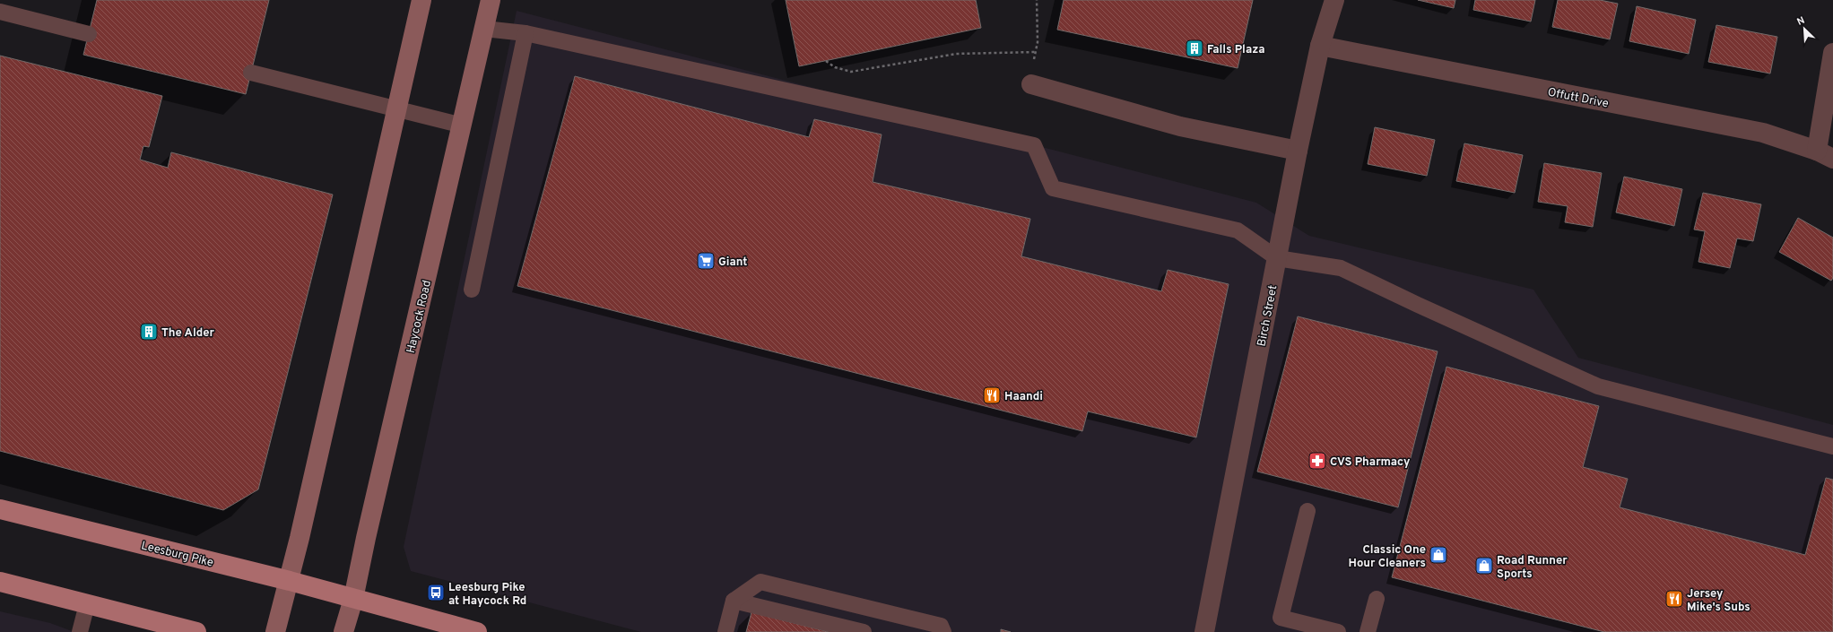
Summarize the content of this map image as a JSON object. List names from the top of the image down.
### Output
{
  "streets": {
    "main road": ["Haycock Road", "Leesburg Pike"],
    "street": ["Offutt Drive", "Birch Street"]
  },
  "crossings": [
    ["Offutt Drive", "Birch Street"],
    ["Haycock Road", "Leesburg Pike"]
  ],
  "places": {
    "building": ["Falls Plaza", "The Alder"],
    "supermarket": ["Giant"],
    "restaurant": ["Haandi", "Jersey Mike's Subs"],
    "pharmacy": ["CVS Pharmacy"],
    "shop": ["Classic One Hour Cleaners", "Road Runner Sports"],
    "bus stop": ["Leesburg Pike at Haycock Rd"]
  },
  "north": "top left"
}
